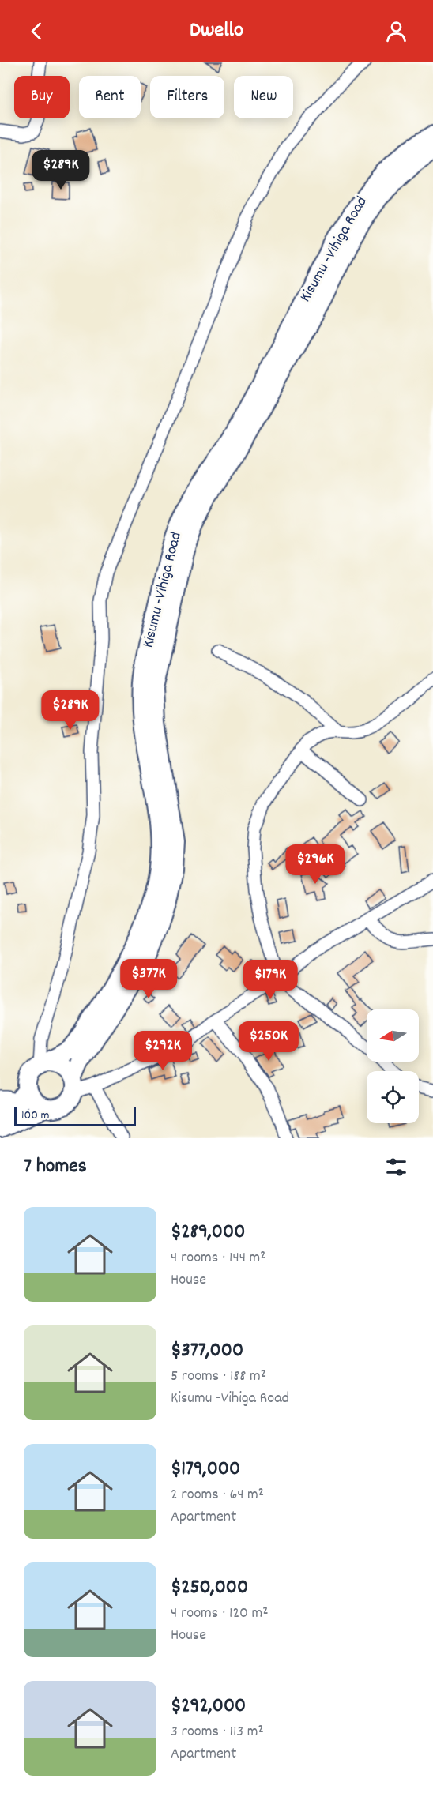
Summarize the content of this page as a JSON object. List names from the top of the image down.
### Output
{
  "streets": {
    "highway": ["Kisumu -Vihiga Road"]
  },
  "scale_bar": "100 m",
  "north": "left",
  "page": {
    "header": "Dwello",
    "chip": [
      "Buy",
      "Rent",
      "Filters",
      "New"
    ],
    "price": [
      "$289K",
      "$289K",
      "$296K",
      "$377K",
      "$179K",
      "$250K",
      "$292K"
    ],
    "scale": "100 m",
    "heading": "7 homes",
    "list": [
      {
        "name": "$289,000",
        "note": "4 rooms · 144 m² · House"
      },
      {
        "name": "$377,000",
        "note": "5 rooms · 188 m² · Kisumu -Vihiga Road"
      },
      {
        "name": "$179,000",
        "note": "2 rooms · 64 m² · Apartment"
      },
      {
        "name": "$250,000",
        "note": "4 rooms · 120 m² · House"
      },
      {
        "name": "$292,000",
        "note": "3 rooms · 113 m² · Apartment"
      }
    ]
  }
}
